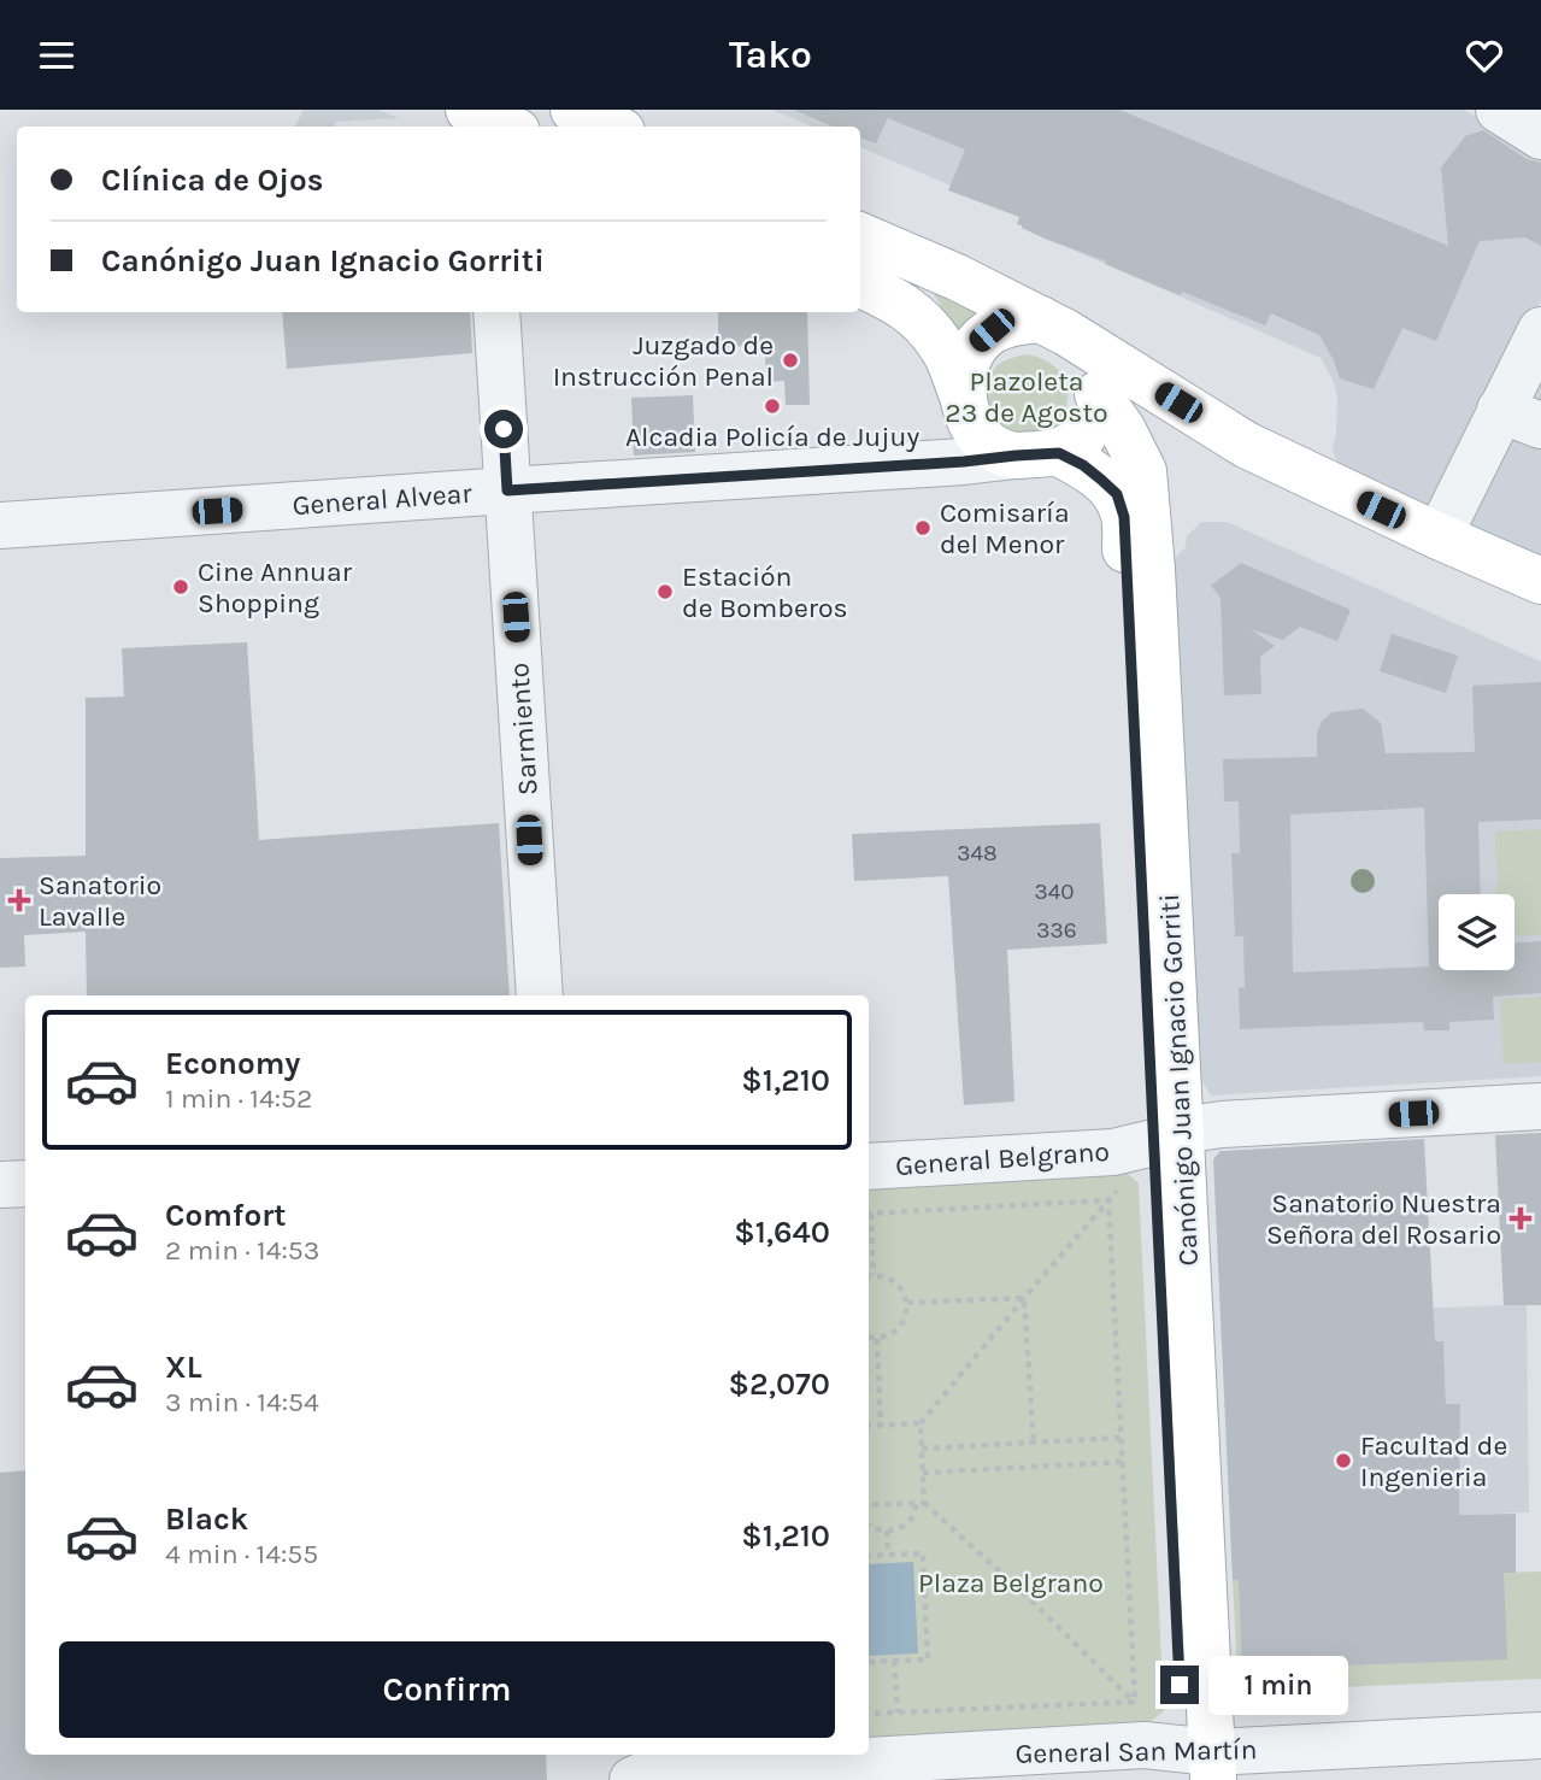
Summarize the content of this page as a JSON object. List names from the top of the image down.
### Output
{
  "streets": {
    "main road": ["Canónigo Juan Ignacio Gorriti"],
    "street": [
      "General Alvear",
      "Sarmiento",
      "General Belgrano",
      "General San Martín"
    ]
  },
  "crossings": [
    ["General Alvear", "Sarmiento"],
    ["General Alvear", "Canónigo Juan Ignacio Gorriti"],
    ["Canónigo Juan Ignacio Gorriti", "General Belgrano"],
    ["Canónigo Juan Ignacio Gorriti", "General San Martín"]
  ],
  "parks": ["Plazoleta 23 de Agosto", "Plaza Belgrano"],
  "places": {
    "other": [
      "Juzgado de Instrucción Penal",
      "Alcadia Policía de Jujuy",
      "Comisaría del Menor",
      "Cine Annuar Shopping",
      "Estación de Bomberos",
      "Facultad de Ingenieria"
    ],
    "health": ["Sanatorio Lavalle", "Sanatorio Nuestra Señora del Rosario"]
  },
  "house_numbers": ["348", "340", "336"],
  "page": {
    "header": "Tako",
    "banner": ["Clínica de Ojos", "Canónigo Juan Ignacio Gorriti"],
    "list": [
      {
        "name": "Economy",
        "note": "1 min · 14:52",
        "value": "$1,210"
      },
      {
        "name": "Comfort",
        "note": "2 min · 14:53",
        "value": "$1,640"
      },
      {
        "name": "XL",
        "note": "3 min · 14:54",
        "value": "$2,070"
      },
      {
        "name": "Black",
        "note": "4 min · 14:55",
        "value": "$1,210"
      }
    ],
    "buttons": "Confirm",
    "bubble": "1 min"
  }
}
